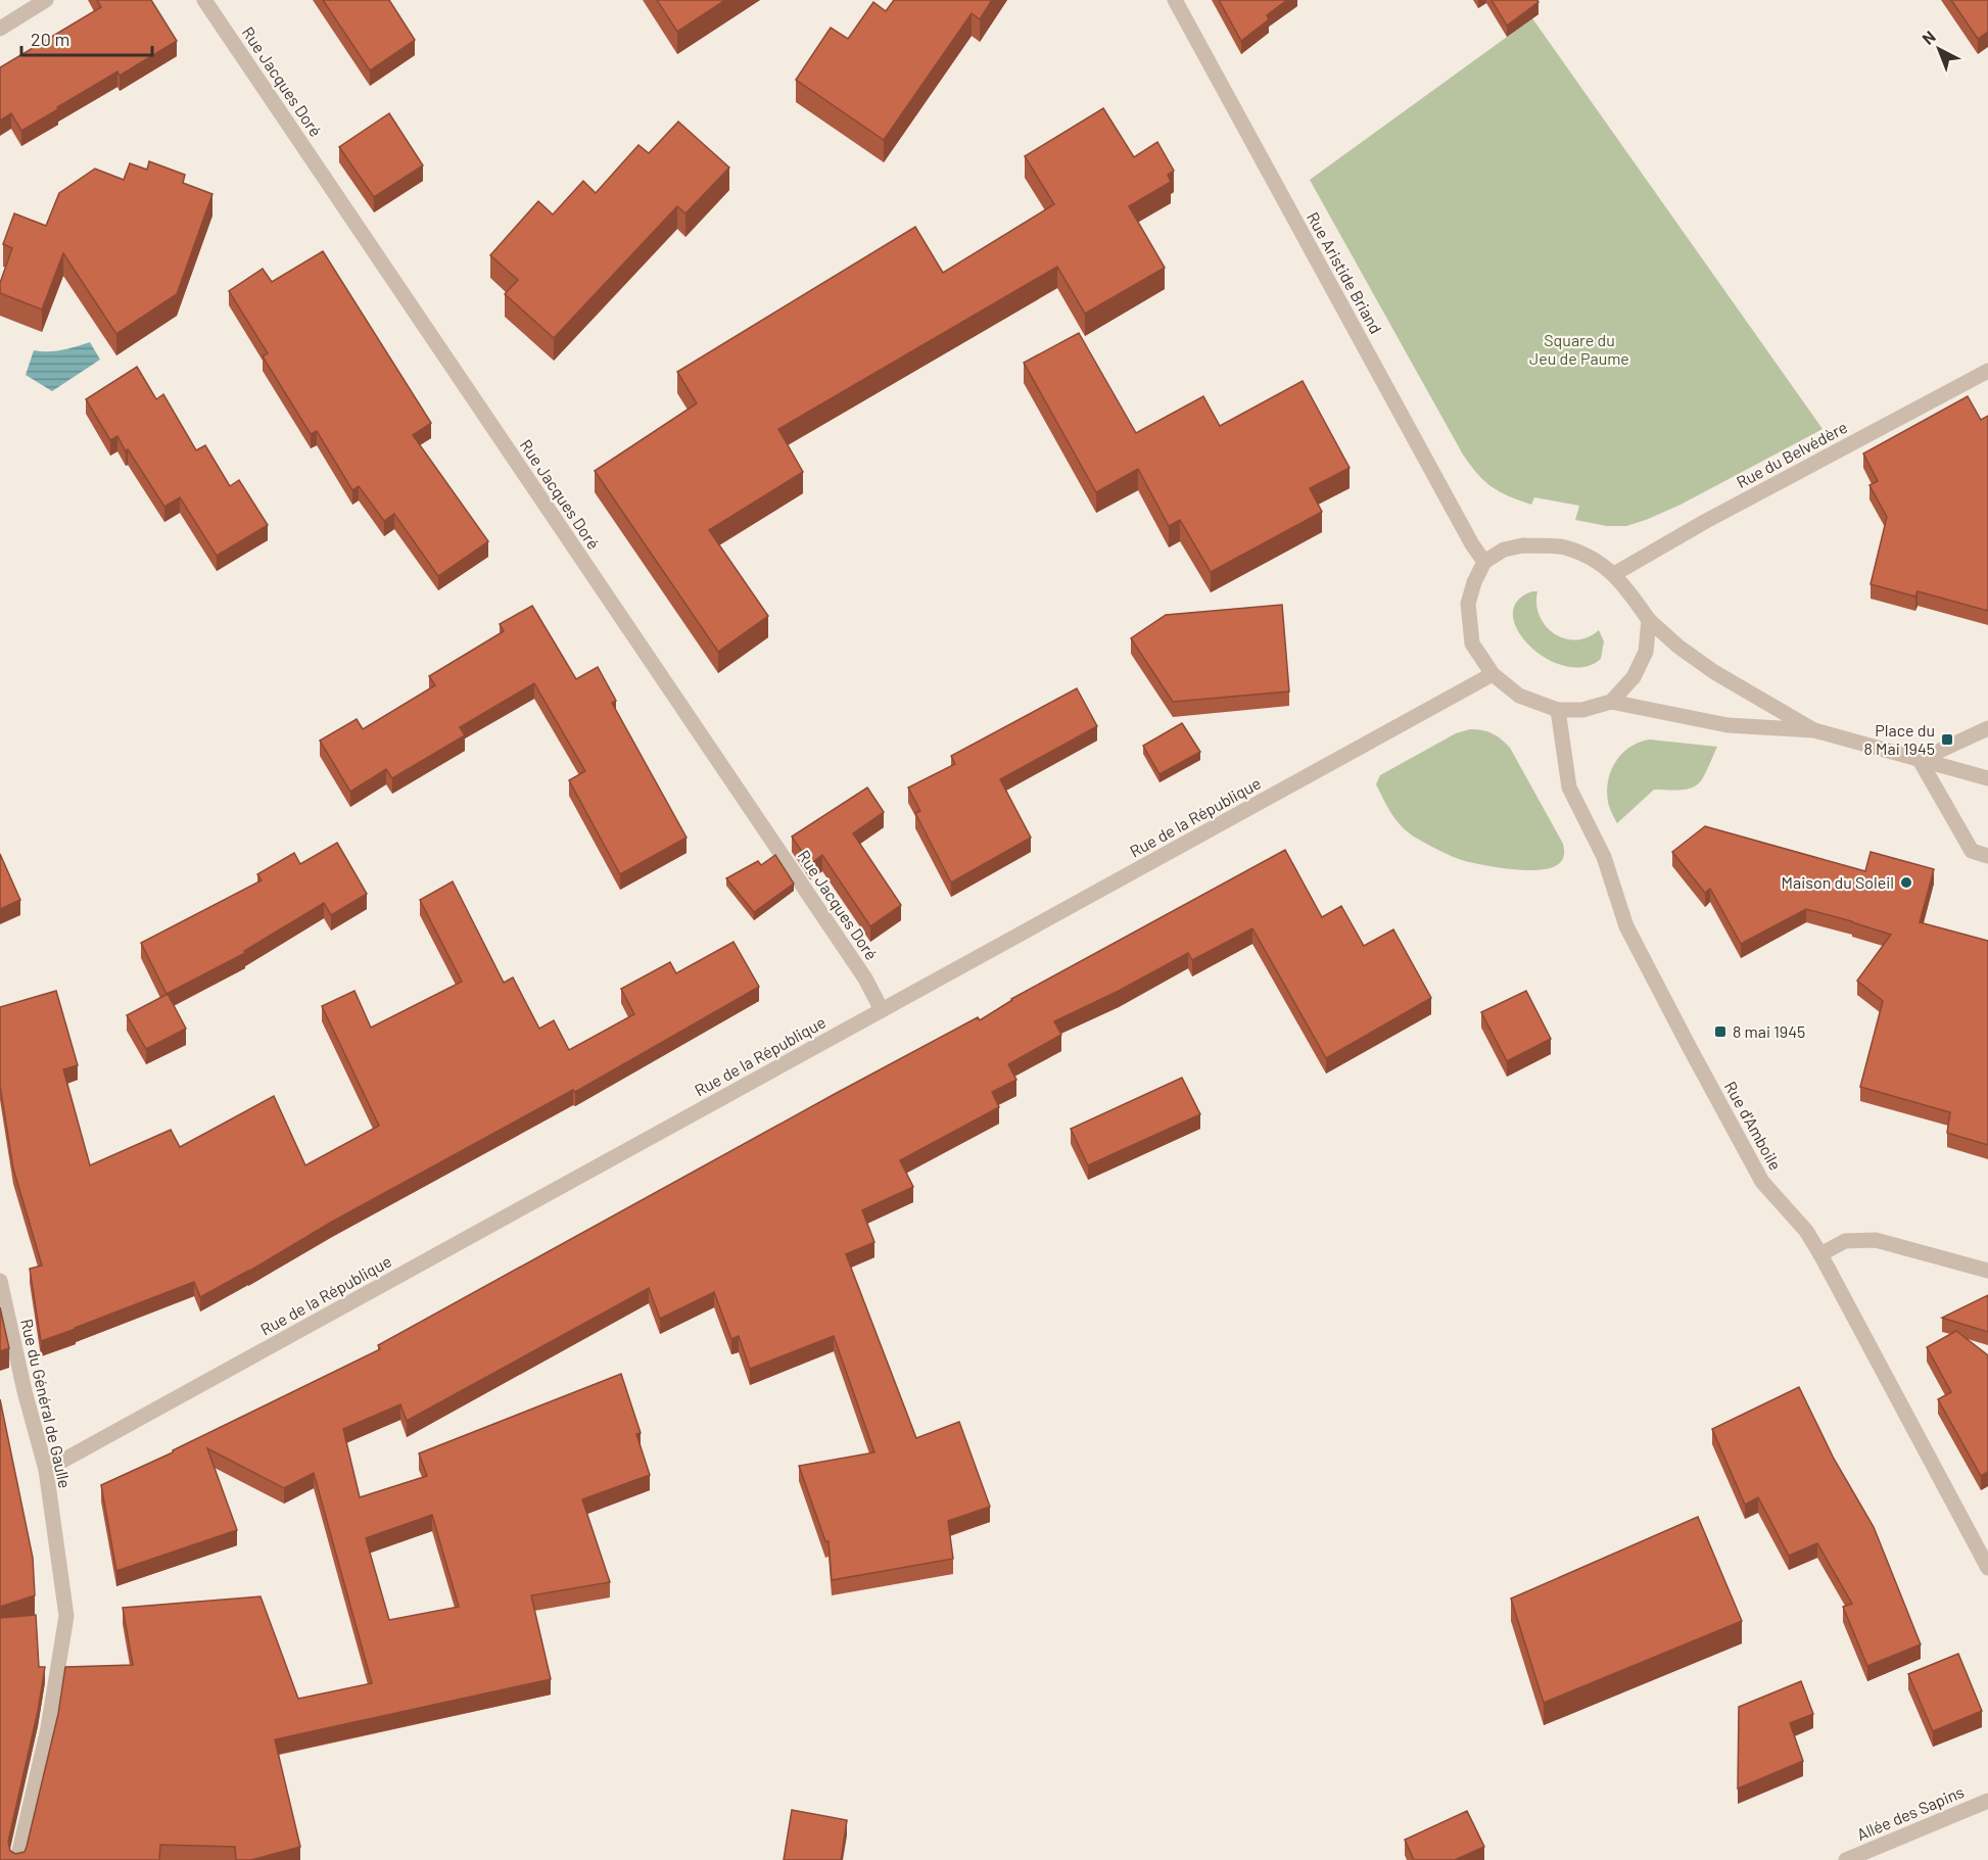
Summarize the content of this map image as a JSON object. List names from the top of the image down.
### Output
{
  "streets": {
    "street": [
      "Rue Jacques Doré",
      "Rue Aristide Briand",
      "Rue du Belvédère",
      "Rue de la République",
      "Rue d'Amboile",
      "Rue du Général de Gaulle",
      "Allée des Sapins"
    ]
  },
  "crossings": [
    ["Rue Jacques Doré", "Rue de la République"],
    ["Rue Aristide Briand", "Rue du Belvédère"],
    ["Rue Aristide Briand", "Rue de la République"],
    ["Rue Aristide Briand", "Rue d'Amboile"],
    ["Rue du Belvédère", "Rue de la République"],
    ["Rue du Belvédère", "Rue d'Amboile"],
    ["Rue de la République", "Rue d'Amboile"],
    ["Rue de la République", "Rue du Général de Gaulle"]
  ],
  "parks": ["Square du Jeu de Paume"],
  "places": {
    "transit": ["Place du 8 Mai 1945", "8 mai 1945"],
    "other": ["Maison du Soleil"]
  },
  "scale_bar": "20 m",
  "north": "top left"
}
